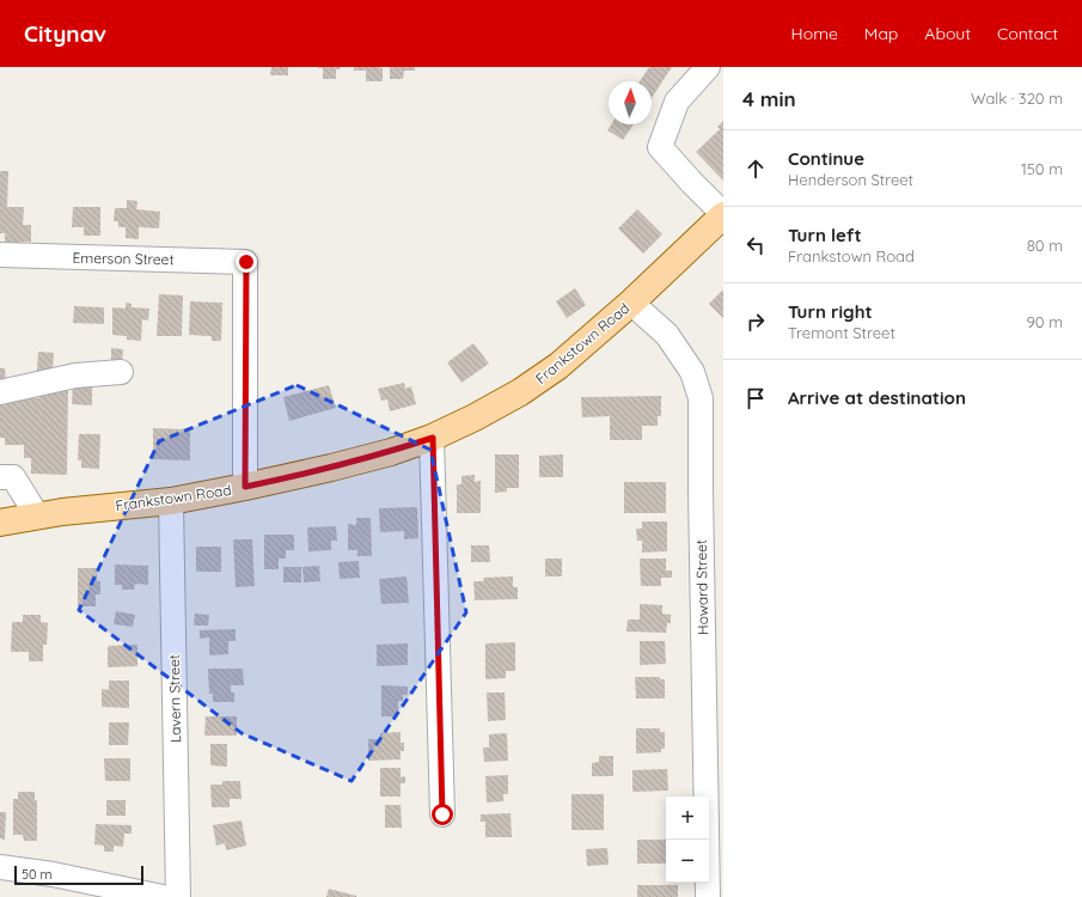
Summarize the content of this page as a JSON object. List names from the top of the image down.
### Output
{
  "streets": {
    "main road": ["Frankstown Road"],
    "street": ["Emerson Street", "Howard Street", "Lavern Street"]
  },
  "crossings": [
    ["Emerson Street", "Frankstown Road"],
    ["Frankstown Road", "Howard Street"],
    ["Frankstown Road", "Lavern Street"]
  ],
  "scale_bar": "50 m",
  "north": "top",
  "page": {
    "header": "Citynav",
    "nav": [
      "Home",
      "Map",
      "About",
      "Contact"
    ],
    "heading": ["4 min", "Walk · 320 m"],
    "list": [
      ["Continue", "Henderson Street", "150 m"],
      ["Turn left", "Frankstown Road", "80 m"],
      ["Turn right", "Tremont Street", "90 m"],
      "Arrive at destination"
    ],
    "map_buttons": ["+", "−"],
    "scale": "50 m"
  }
}
